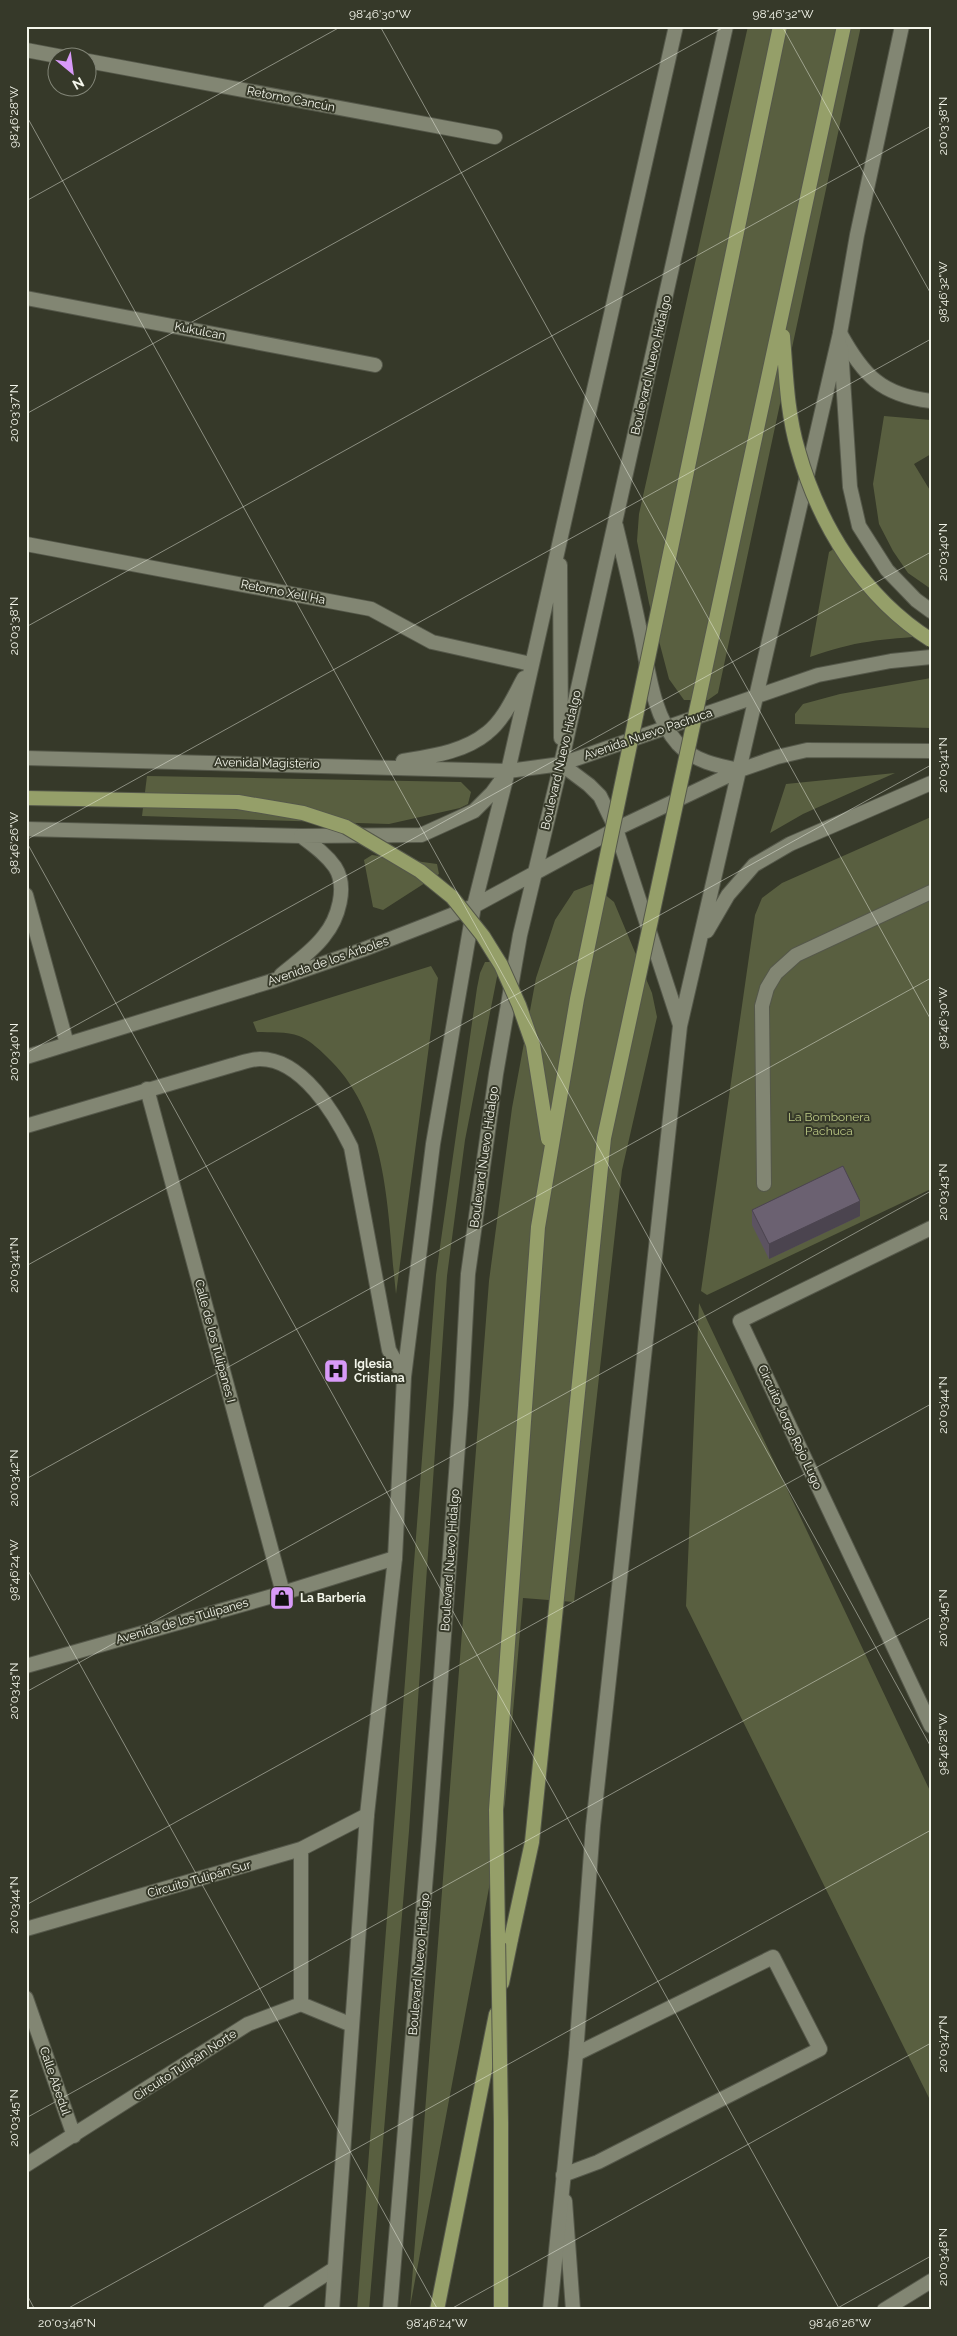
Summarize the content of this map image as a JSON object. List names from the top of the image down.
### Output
{
  "streets": {
    "main road": [
      "Retorno Cancún",
      "Kukulcan",
      "Boulevard Nuevo Hidalgo",
      "Retorno Xell Ha",
      "Avenida Nuevo Pachuca",
      "Avenida Magisterio",
      "Avenida de los Árboles",
      "Calle de los Tulipanes I",
      "Circuito Jorge Rojo Lugo",
      "Avenida de los Tulipanes",
      "Circuito Tulipán Sur",
      "Circuito Tulipán Norte",
      "Calle Abedul"
    ]
  },
  "crossings": [
    ["Boulevard Nuevo Hidalgo", "Avenida Nuevo Pachuca"],
    ["Boulevard Nuevo Hidalgo", "Avenida de los Árboles"],
    ["Avenida Nuevo Pachuca", "Avenida Magisterio"],
    ["Calle de los Tulipanes I", "Avenida de los Tulipanes"],
    ["Circuito Tulipán Norte", "Calle Abedul"]
  ],
  "parks": ["La Bombonera Pachuca"],
  "places": {
    "hospital": ["Iglesia Cristiana"],
    "shop": ["La Barbería"]
  },
  "north": "bottom right",
  "coordinates": [
    "98°46'30\"W",
    "98°46'32\"W",
    "98°46'28\"W",
    "20°03'38\"N",
    "20°03'37\"N",
    "20°03'40\"N",
    "20°03'41\"N",
    "98°46'26\"W",
    "20°03'43\"N",
    "20°03'44\"N",
    "20°03'42\"N",
    "98°46'24\"W",
    "20°03'45\"N",
    "20°03'47\"N",
    "20°03'48\"N",
    "20°03'46\"N"
  ]
}
